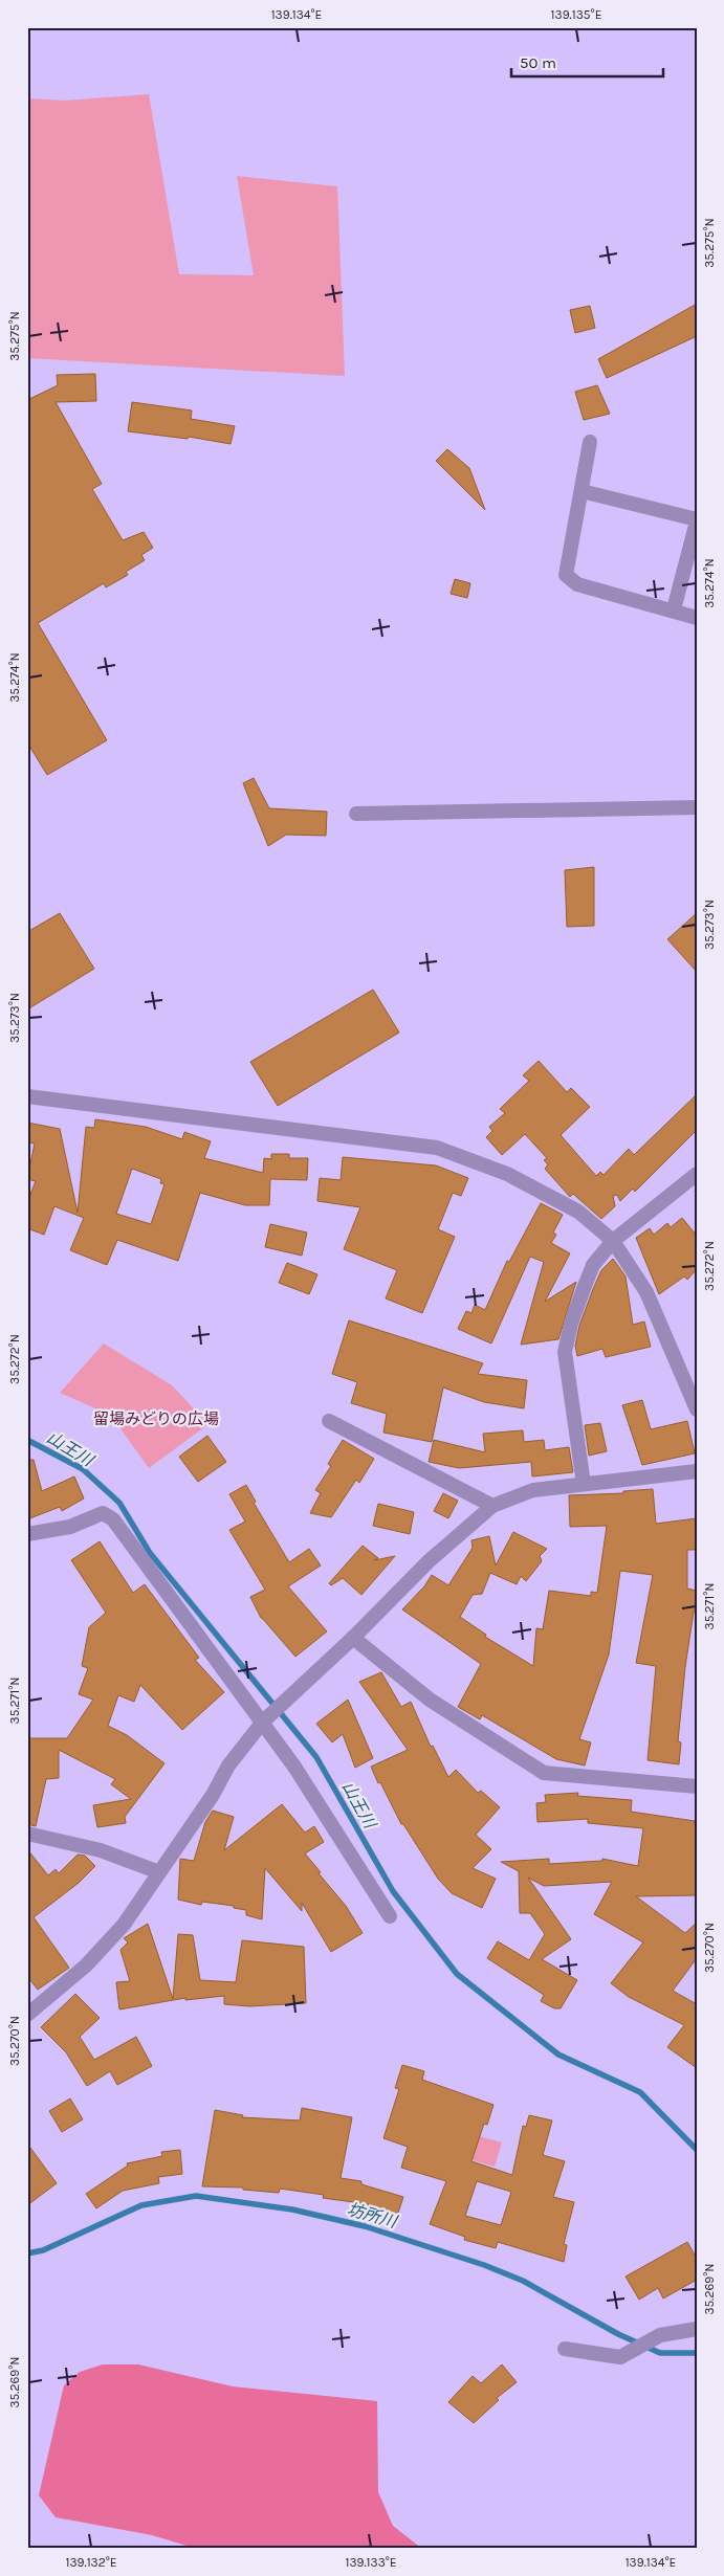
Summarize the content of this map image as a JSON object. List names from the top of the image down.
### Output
{
  "water": ["山王川", "坊所川"],
  "parks": ["留場みどりの広場"],
  "scale_bar": "50 m",
  "coordinates": [
    "139.134°E",
    "139.135°E",
    "35.275°N",
    "35.274°N",
    "35.273°N",
    "35.272°N",
    "35.271°N",
    "35.270°N",
    "35.269°N",
    "139.132°E",
    "139.133°E"
  ]
}
